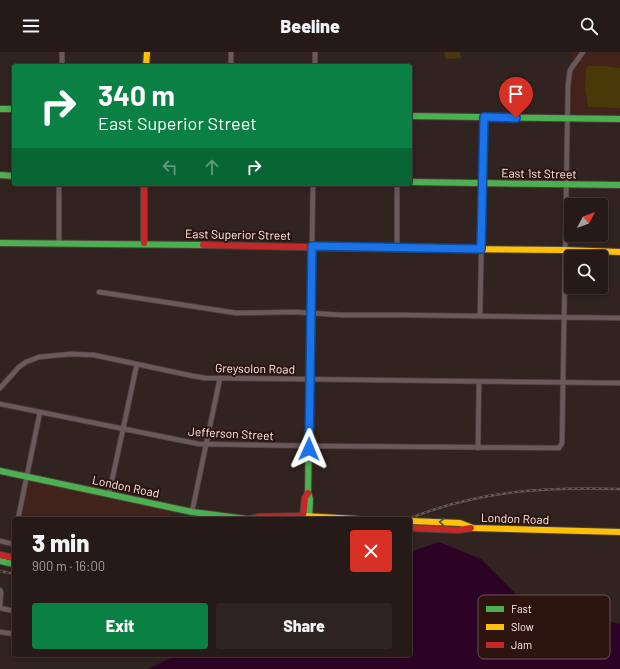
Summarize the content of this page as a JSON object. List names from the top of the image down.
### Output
{
  "streets": {
    "main road": ["East 1st Street", "East Superior Street", "London Road"],
    "street": ["Greysolon Road", "Jefferson Street"]
  },
  "crossings": [
    ["Greysolon Road", "Jefferson Street"]
  ],
  "legend": ["Fast", "Slow", "Jam"],
  "north": "top right",
  "page": {
    "header": "Beeline",
    "turn": ["340 m", "East Superior Street"],
    "heading": ["3 min", "900 m · 16:00"],
    "buttons": ["Exit", "Share"]
  }
}
